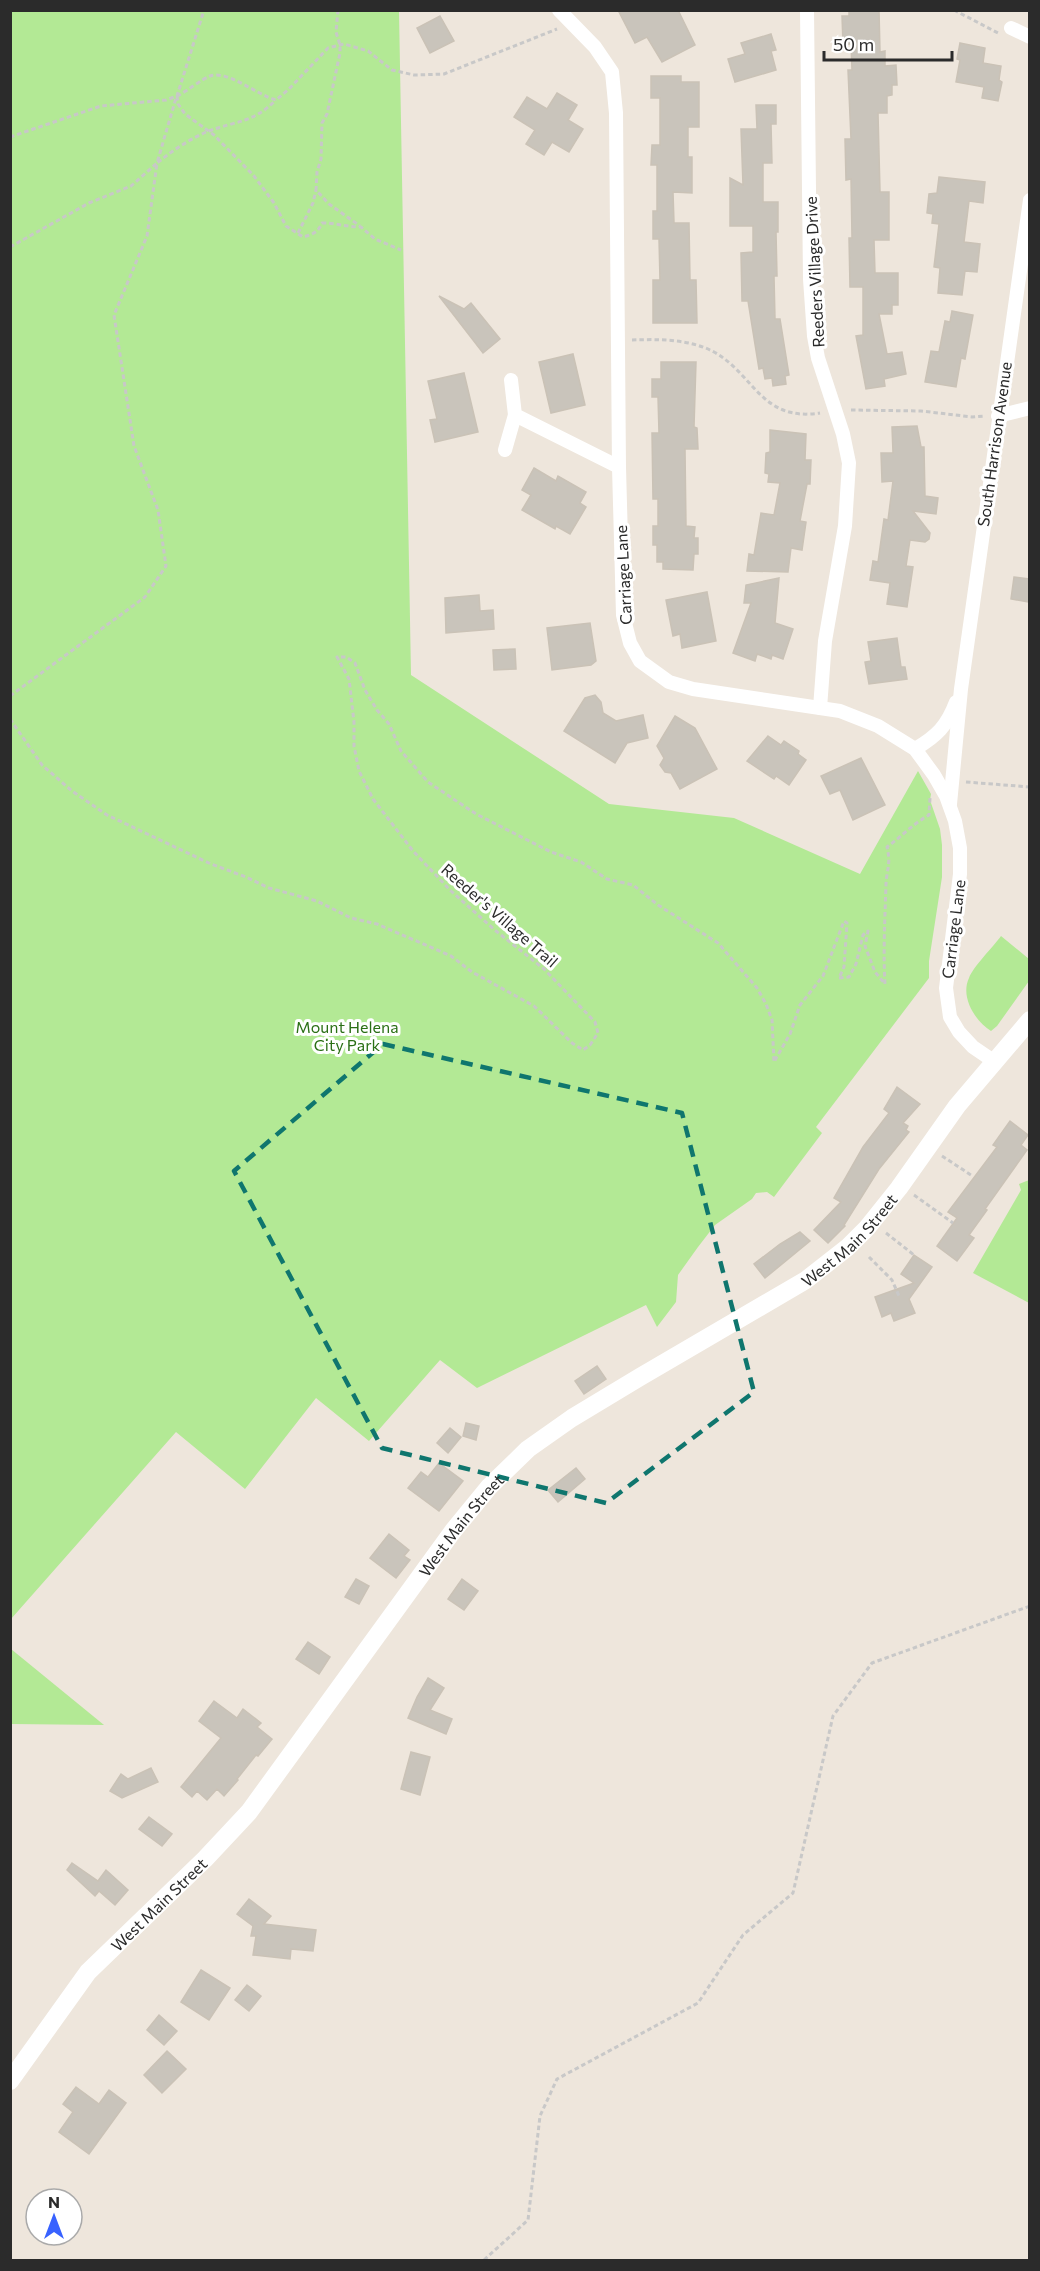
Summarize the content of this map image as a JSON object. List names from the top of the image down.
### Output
{
  "streets": {
    "street": [
      "Reeders Village Drive",
      "South Harrison Avenue",
      "Carriage Lane",
      "West Main Street"
    ],
    "path": ["Reeder's Village Trail"]
  },
  "crossings": [
    ["Reeders Village Drive", "Carriage Lane"],
    ["South Harrison Avenue", "Carriage Lane"],
    ["Carriage Lane", "Reeder's Village Trail"],
    ["Carriage Lane", "West Main Street"]
  ],
  "parks": ["Mount Helena City Park"],
  "scale_bar": "50 m",
  "north": "top"
}
